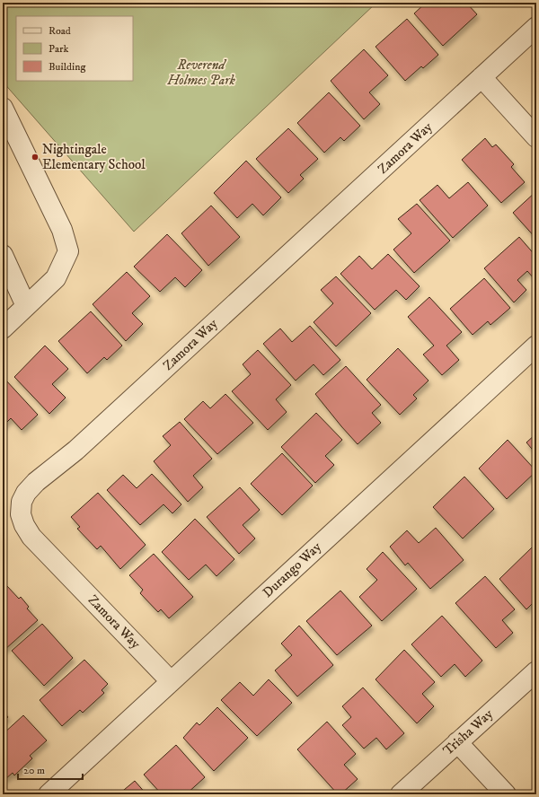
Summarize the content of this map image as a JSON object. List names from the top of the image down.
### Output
{
  "streets": {
    "street": ["Zamora Way", "Durango Way", "Trisha Way"]
  },
  "crossings": [
    ["Zamora Way", "Durango Way"]
  ],
  "parks": ["Reverend Holmes Park"],
  "places": ["Nightingale Elementary School"],
  "legend": ["Road", "Park", "Building"],
  "scale_bar": "20 m"
}
